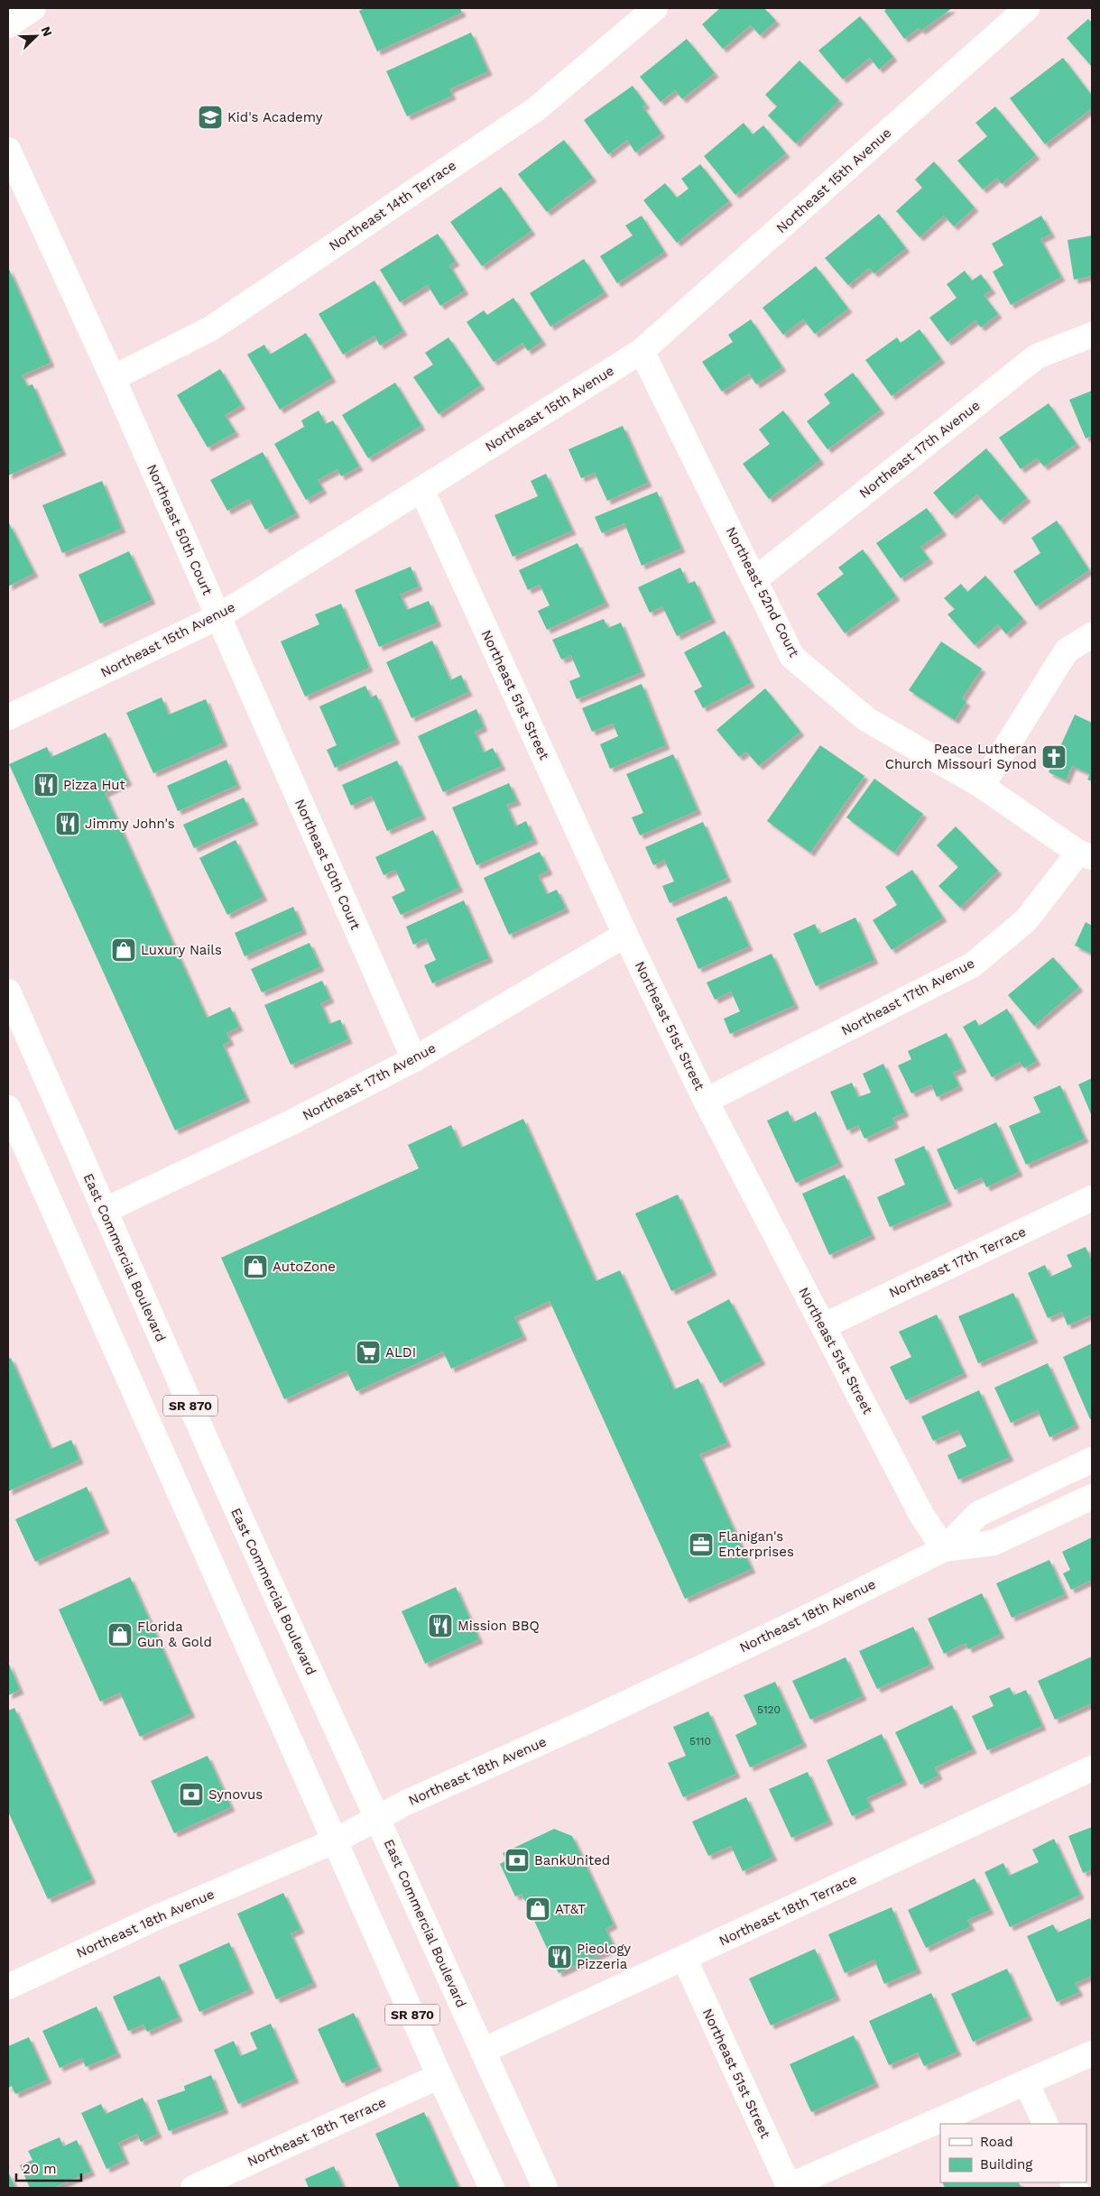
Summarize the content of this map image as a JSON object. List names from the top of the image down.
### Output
{
  "streets": {
    "street": [
      "Northeast 15th Avenue",
      "Northeast 14th Terrace",
      "Northeast 17th Avenue",
      "Northeast 50th Court",
      "Northeast 52nd Court",
      "Northeast 51st Street",
      "East Commercial Boulevard",
      "Northeast 17th Terrace",
      "SR 870",
      "Northeast 18th Avenue",
      "Northeast 18th Terrace"
    ]
  },
  "crossings": [
    ["Northeast 15th Avenue", "Northeast 50th Court"],
    ["Northeast 15th Avenue", "Northeast 52nd Court"],
    ["Northeast 15th Avenue", "Northeast 51st Street"],
    ["Northeast 14th Terrace", "Northeast 50th Court"],
    ["Northeast 17th Avenue", "Northeast 50th Court"],
    ["Northeast 17th Avenue", "Northeast 52nd Court"],
    ["Northeast 17th Avenue", "Northeast 51st Street"],
    ["Northeast 17th Avenue", "East Commercial Boulevard"],
    ["Northeast 51st Street", "Northeast 17th Terrace"],
    ["Northeast 51st Street", "Northeast 18th Avenue"],
    ["Northeast 51st Street", "Northeast 18th Terrace"],
    ["East Commercial Boulevard", "Northeast 18th Avenue"],
    ["East Commercial Boulevard", "Northeast 18th Terrace"],
    ["SR 870", "Northeast 18th Avenue"],
    ["SR 870", "Northeast 18th Terrace"]
  ],
  "places": {
    "school or university": ["Kid's Academy"],
    "church": ["Peace Lutheran Church Missouri Synod"],
    "restaurant": [
      "Pizza Hut",
      "Jimmy John's",
      "Mission BBQ",
      "Pieology Pizzeria"
    ],
    "shop": [
      "Luxury Nails",
      "AutoZone",
      "Florida Gun & Gold",
      "AT&T"
    ],
    "supermarket": ["ALDI"],
    "office": ["Flanigan's Enterprises"],
    "bank": ["Synovus", "BankUnited"]
  },
  "house_numbers": ["5120", "5110"],
  "legend": ["Road", "Building"],
  "scale_bar": "20 m",
  "north": "top right"
}
